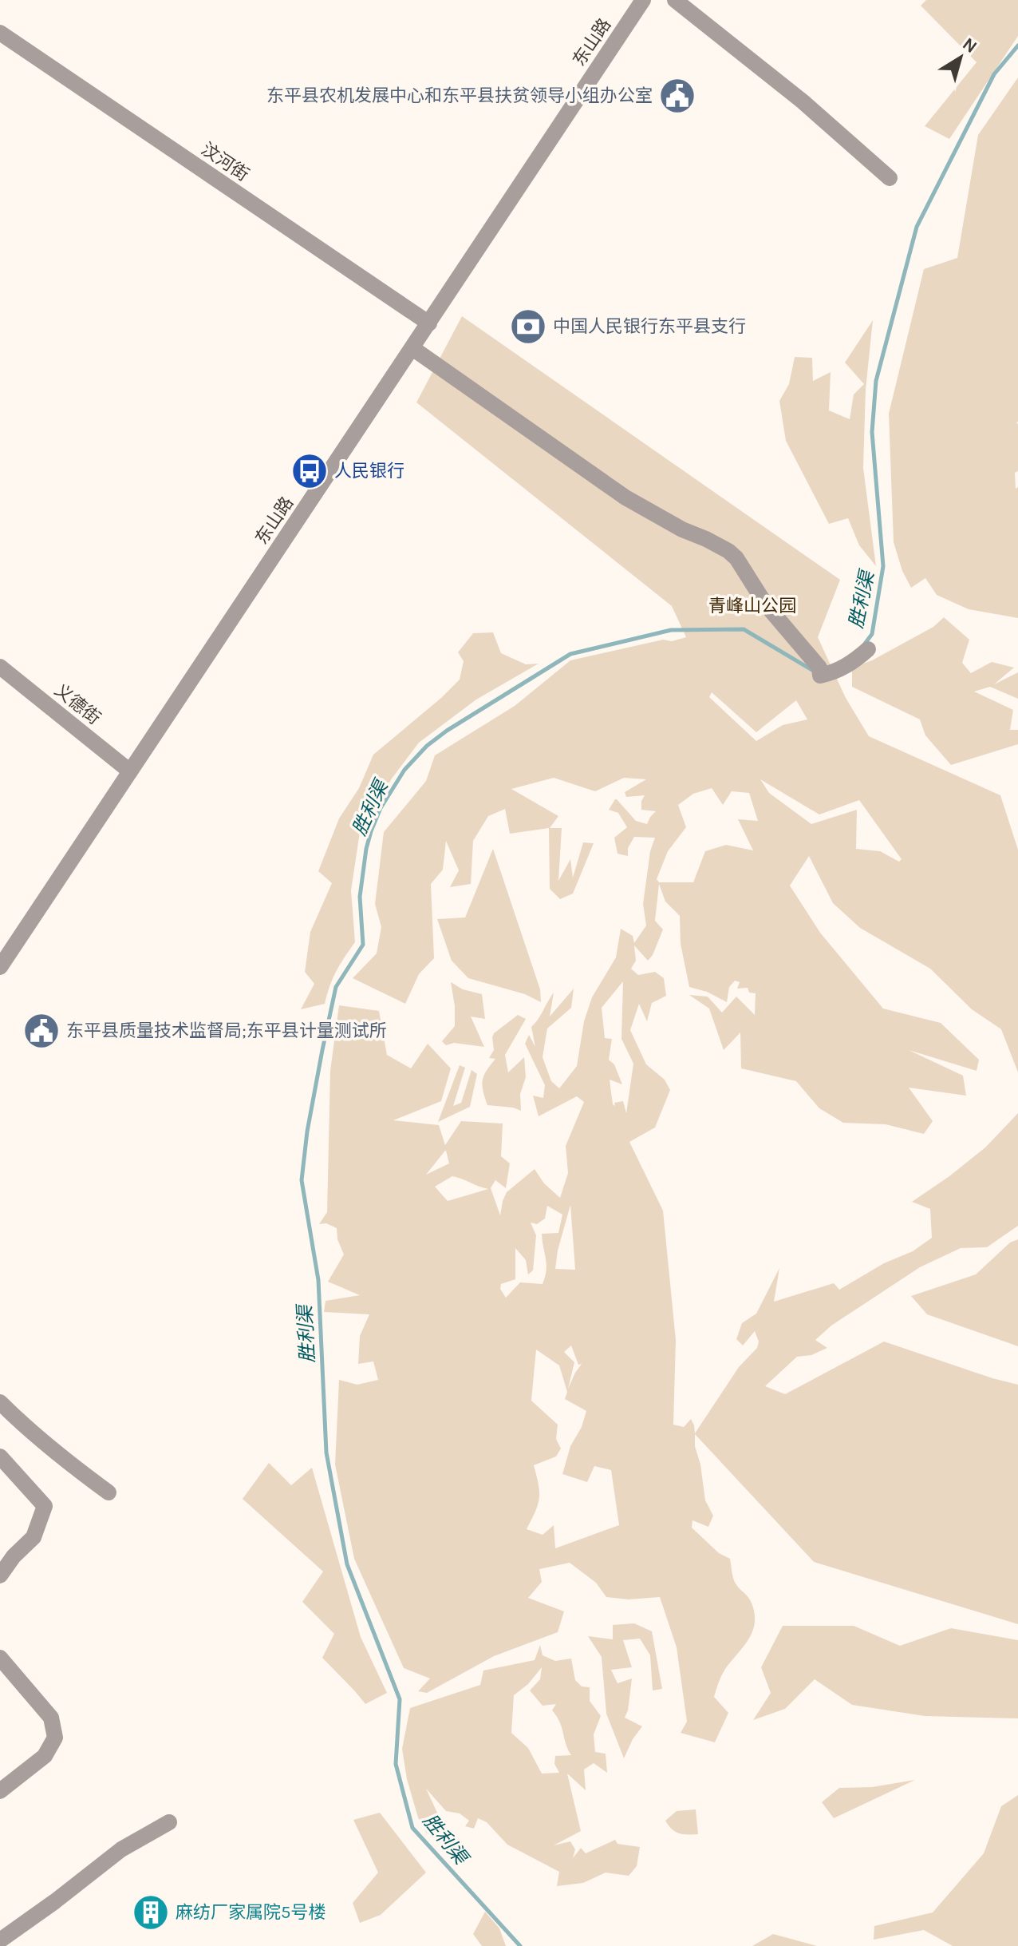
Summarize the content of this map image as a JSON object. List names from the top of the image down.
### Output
{
  "streets": {
    "street": ["东山路", "汶河街", "义德街"]
  },
  "crossings": [
    ["东山路", "汶河街"],
    ["东山路", "义德街"]
  ],
  "water": ["胜利渠"],
  "parks": ["青峰山公园"],
  "places": {
    "public building": ["东平县农机发展中心和东平县扶贫领导小组办公室", "东平县质量技术监督局;东平县计量测试所"],
    "bank": ["中国人民银行东平县支行"],
    "bus stop": ["人民银行"],
    "building": ["麻纺厂家属院5号楼"]
  },
  "north": "top right"
}
